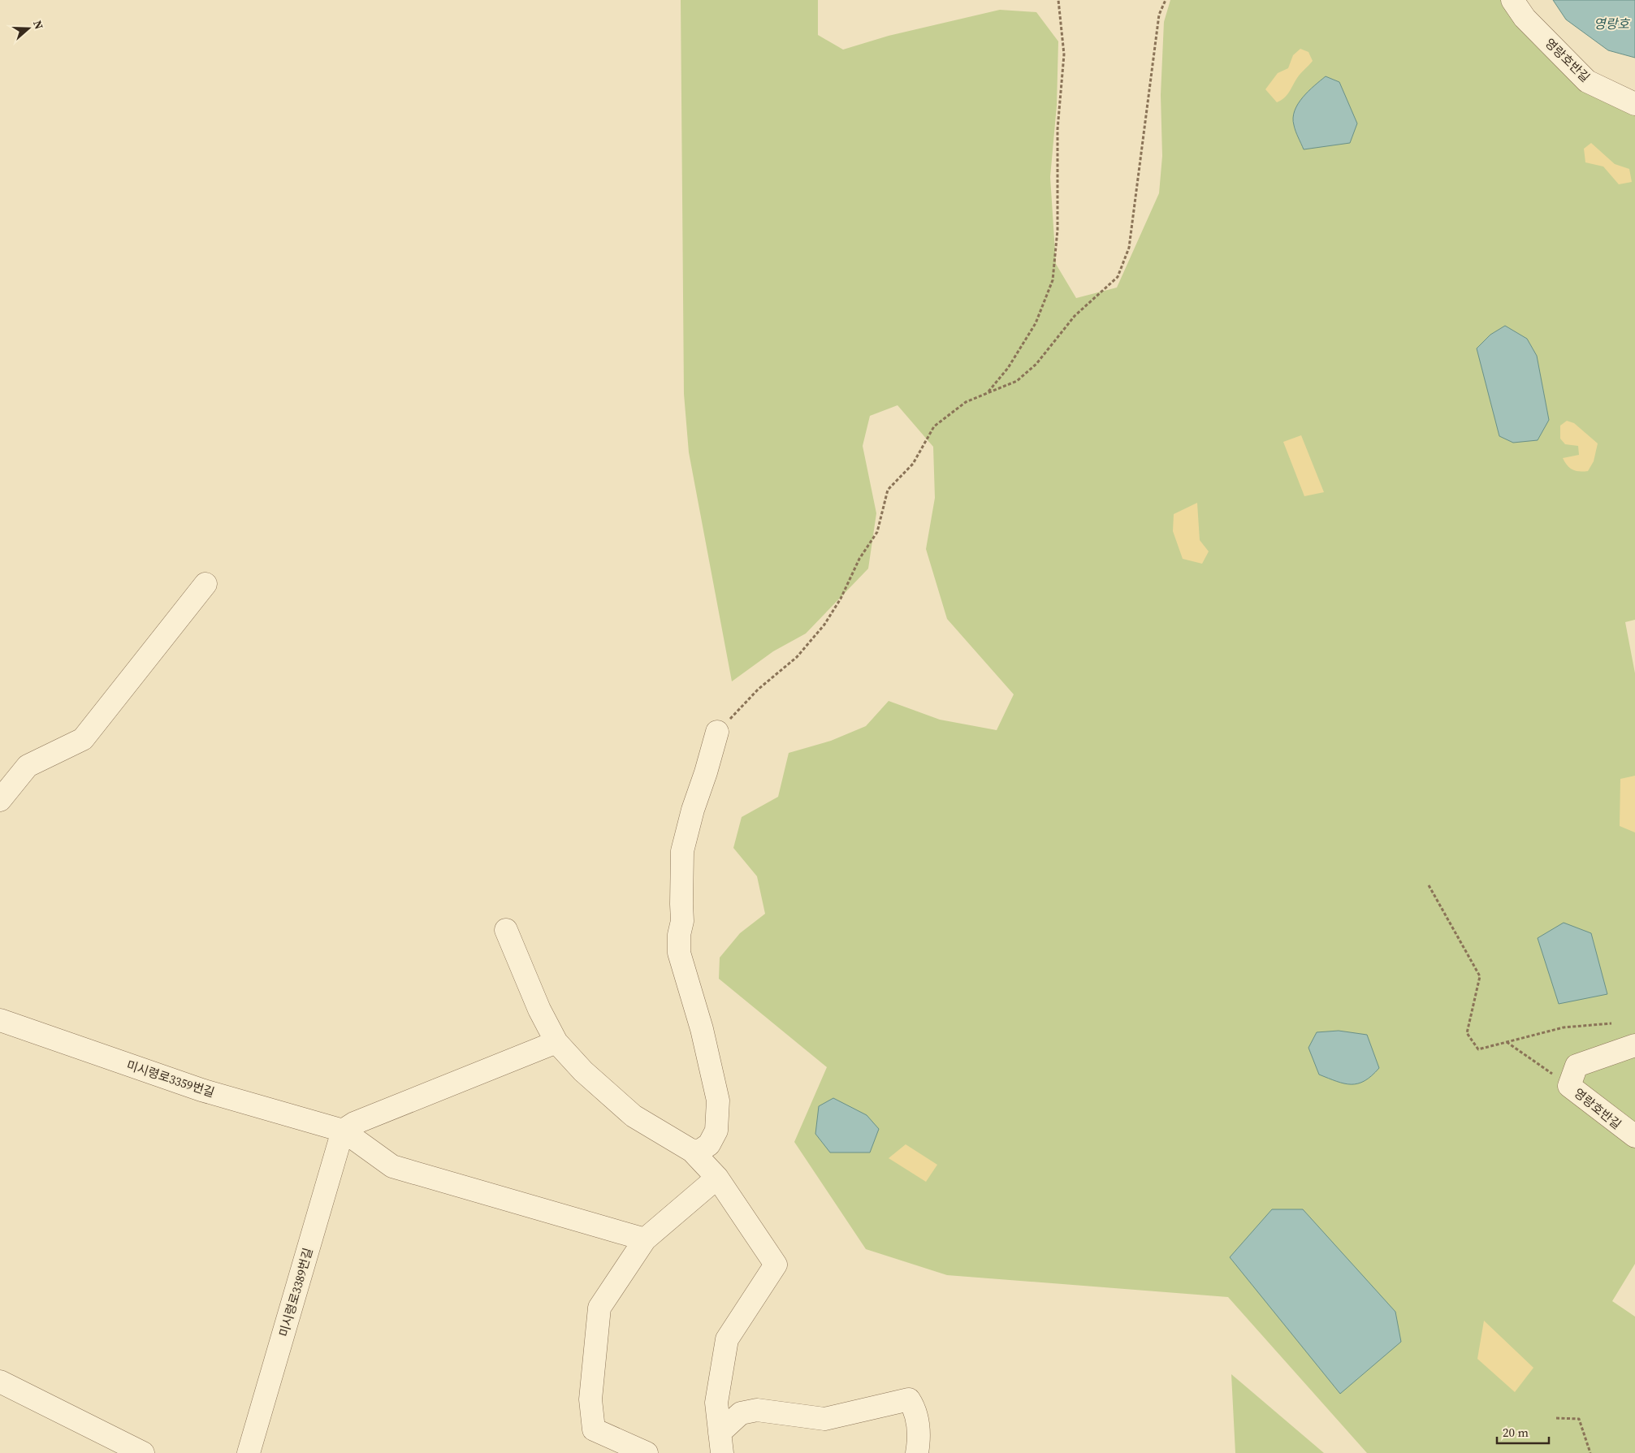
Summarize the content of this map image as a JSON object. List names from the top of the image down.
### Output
{
  "streets": {
    "street": ["영랑호반길", "미시령로3359번길", "미시령로3389번길"]
  },
  "crossings": [
    ["미시령로3359번길", "미시령로3389번길"]
  ],
  "water": ["영랑호"],
  "scale_bar": "20 m",
  "north": "right"
}
